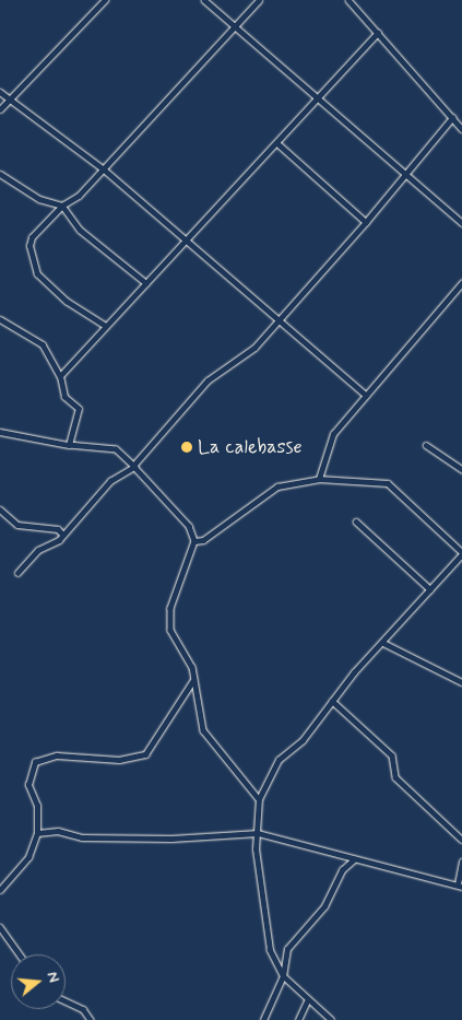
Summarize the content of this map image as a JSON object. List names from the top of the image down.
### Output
{
  "places": ["La calebasse"],
  "north": "right"
}
